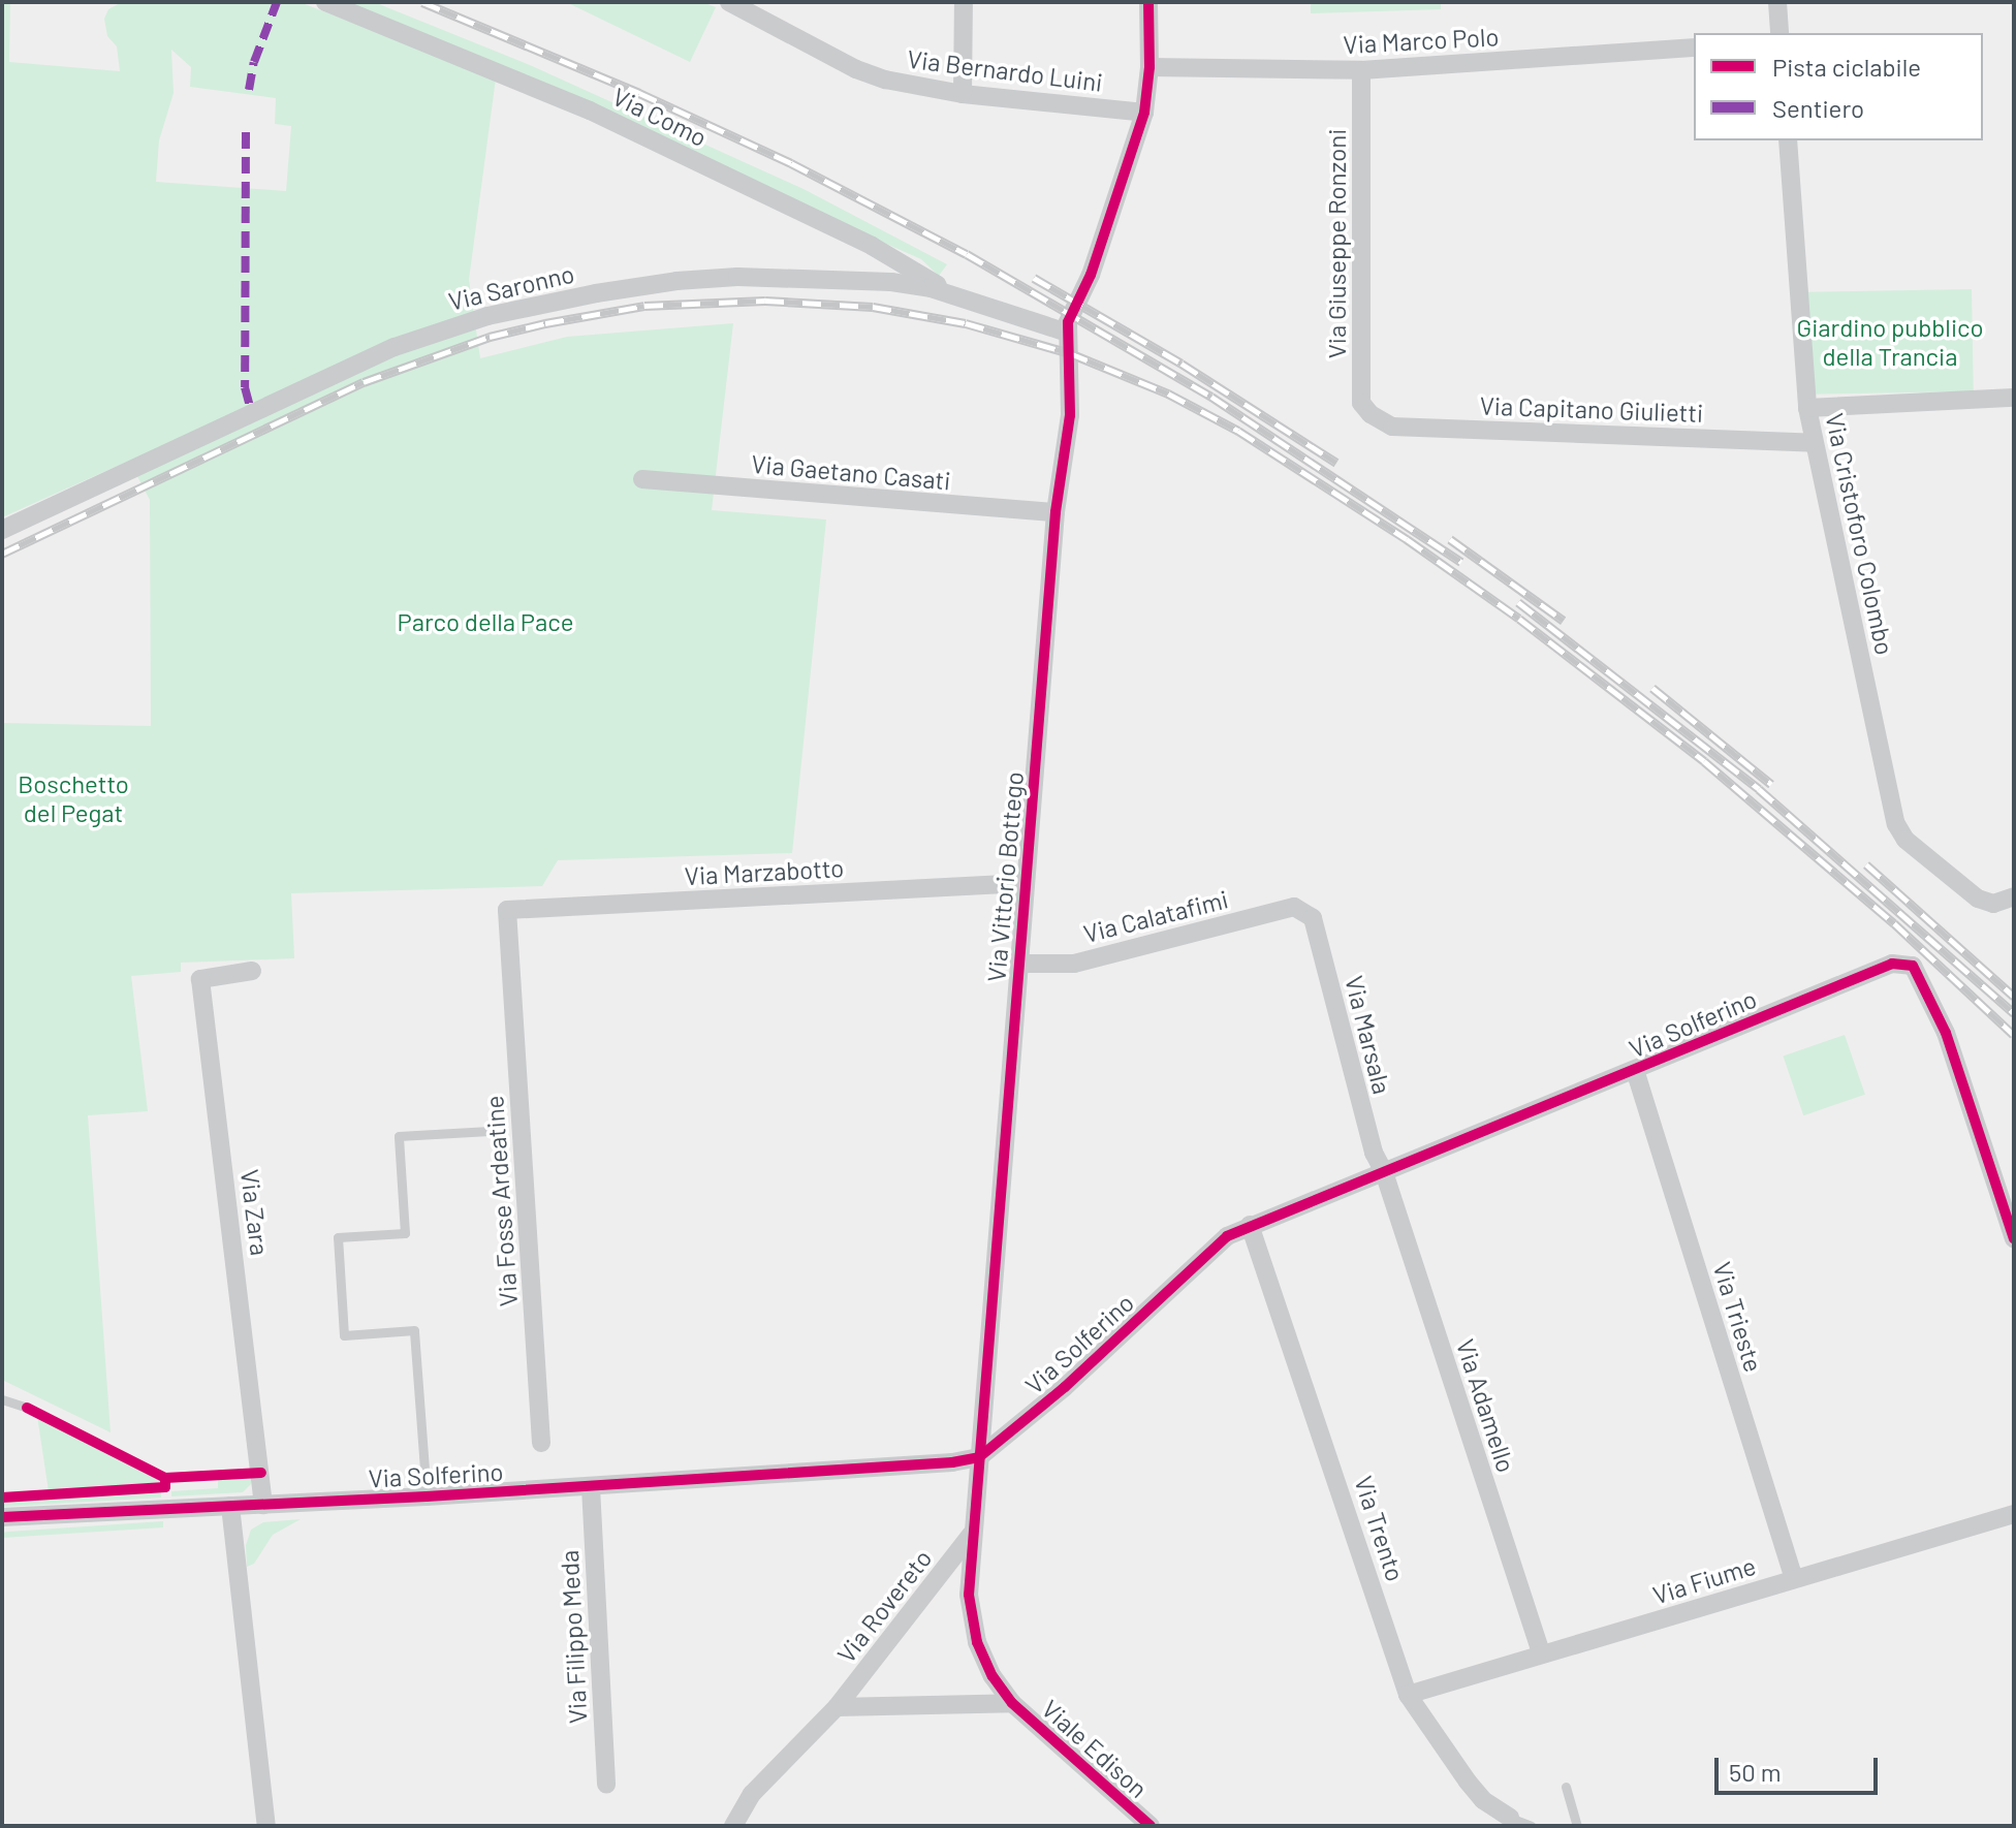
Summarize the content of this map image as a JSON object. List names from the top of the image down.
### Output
{
  "streets": {
    "street": [
      "Via Marco Polo",
      "Via Bernardo Luini",
      "Via Como",
      "Via Giuseppe Ronzoni",
      "Via Saronno",
      "Via Capitano Giulietti",
      "Via Gaetano Casati",
      "Via Cristoforo Colombo",
      "Via Marzabotto",
      "Via Vittorio Bottego",
      "Via Calatafimi",
      "Via Solferino",
      "Via Marsala",
      "Via Fosse Ardeatine",
      "Via Zara",
      "Via Trieste",
      "Via Adamello",
      "Via Trento",
      "Via Fiume",
      "Via Rovereto",
      "Via Filippo Meda",
      "Viale Edison"
    ]
  },
  "crossings": [
    ["Via Marco Polo", "Via Giuseppe Ronzoni"],
    ["Via Marco Polo", "Via Vittorio Bottego"],
    ["Via Bernardo Luini", "Via Vittorio Bottego"],
    ["Via Como", "Via Saronno"],
    ["Via Giuseppe Ronzoni", "Via Capitano Giulietti"],
    ["Via Saronno", "Via Vittorio Bottego"],
    ["Via Capitano Giulietti", "Via Cristoforo Colombo"],
    ["Via Gaetano Casati", "Via Vittorio Bottego"],
    ["Via Marzabotto", "Via Vittorio Bottego"],
    ["Via Marzabotto", "Via Fosse Ardeatine"],
    ["Via Vittorio Bottego", "Via Calatafimi"],
    ["Via Vittorio Bottego", "Via Solferino"],
    ["Via Vittorio Bottego", "Via Rovereto"],
    ["Via Calatafimi", "Via Marsala"],
    ["Via Solferino", "Via Marsala"],
    ["Via Solferino", "Via Zara"],
    ["Via Solferino", "Via Trieste"],
    ["Via Solferino", "Via Adamello"],
    ["Via Solferino", "Via Trento"],
    ["Via Solferino", "Via Rovereto"],
    ["Via Solferino", "Via Filippo Meda"],
    ["Via Marsala", "Via Adamello"],
    ["Via Trieste", "Via Fiume"],
    ["Via Adamello", "Via Fiume"],
    ["Via Trento", "Via Fiume"],
    ["Via Rovereto", "Viale Edison"]
  ],
  "parks": ["Giardino pubblico della Trancia", "Parco della Pace", "Boschetto del Pegat"],
  "legend": ["Pista ciclabile", "Sentiero"],
  "scale_bar": "50 m"
}
